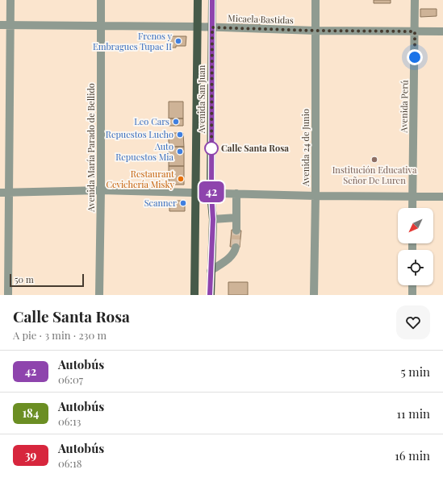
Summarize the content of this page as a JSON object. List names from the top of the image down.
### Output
{
  "streets": {
    "main road": ["Avenida San Juan"],
    "street": [
      "Micaela Bastidas",
      "Avenida Perú",
      "Avenida María Parado de Bellido",
      "Avenida 24 de Junio"
    ]
  },
  "crossings": [
    ["Micaela Bastidas", "Avenida San Juan"],
    ["Micaela Bastidas", "Avenida Perú"],
    ["Micaela Bastidas", "Avenida María Parado de Bellido"],
    ["Micaela Bastidas", "Avenida 24 de Junio"]
  ],
  "places": [
    "Frenos y Embragues Tupac II",
    "Leo Cars",
    "Repuestos Lucho",
    "Calle Santa Rosa",
    "Auto Repuestos Mia",
    "Institución Educativa Señor De Luren",
    "Restaurant Cevichería Misky",
    "Scanner"
  ],
  "lines": ["bus line 42"],
  "scale_bar": "50 m",
  "north": "bottom left",
  "page": {
    "on_map": "42",
    "scale": "50 m",
    "heading": ["Calle Santa Rosa", "A pie · 3 min · 230 m"],
    "list": [
      {
        "mark": "42",
        "name": "Autobús",
        "note": "06:07",
        "value": "5 min"
      },
      {
        "mark": "184",
        "name": "Autobús",
        "note": "06:13",
        "value": "11 min"
      },
      {
        "mark": "39",
        "name": "Autobús",
        "note": "06:18",
        "value": "16 min"
      }
    ]
  }
}
